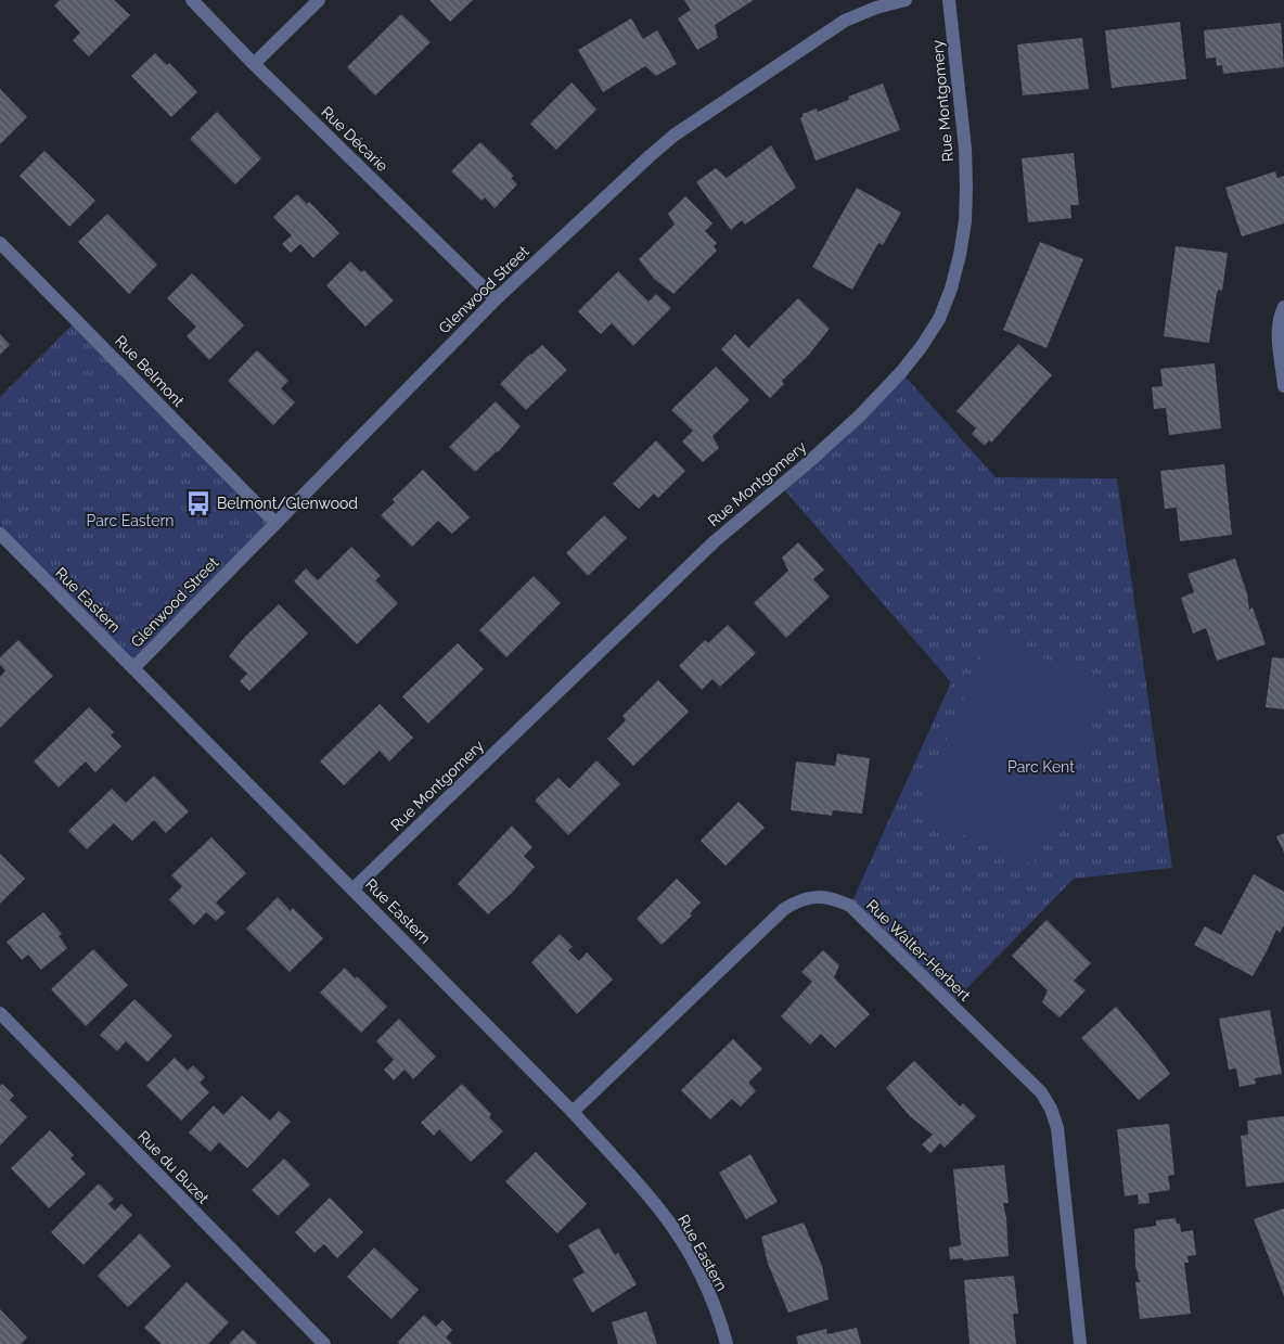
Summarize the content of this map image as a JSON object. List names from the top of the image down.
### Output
{
  "streets": {
    "street": [
      "Rue Montgomery",
      "Rue Décarie",
      "Glenwood Street",
      "Rue Belmont",
      "Rue Eastern",
      "Rue Walter-Herbert",
      "Rue du Buzet"
    ]
  },
  "crossings": [
    ["Rue Montgomery", "Rue Eastern"],
    ["Rue Décarie", "Glenwood Street"],
    ["Glenwood Street", "Rue Belmont"],
    ["Glenwood Street", "Rue Eastern"],
    ["Rue Eastern", "Rue Walter-Herbert"]
  ],
  "parks": ["Parc Eastern", "Parc Kent"],
  "places": {
    "bus stop": ["Belmont/Glenwood"]
  }
}
